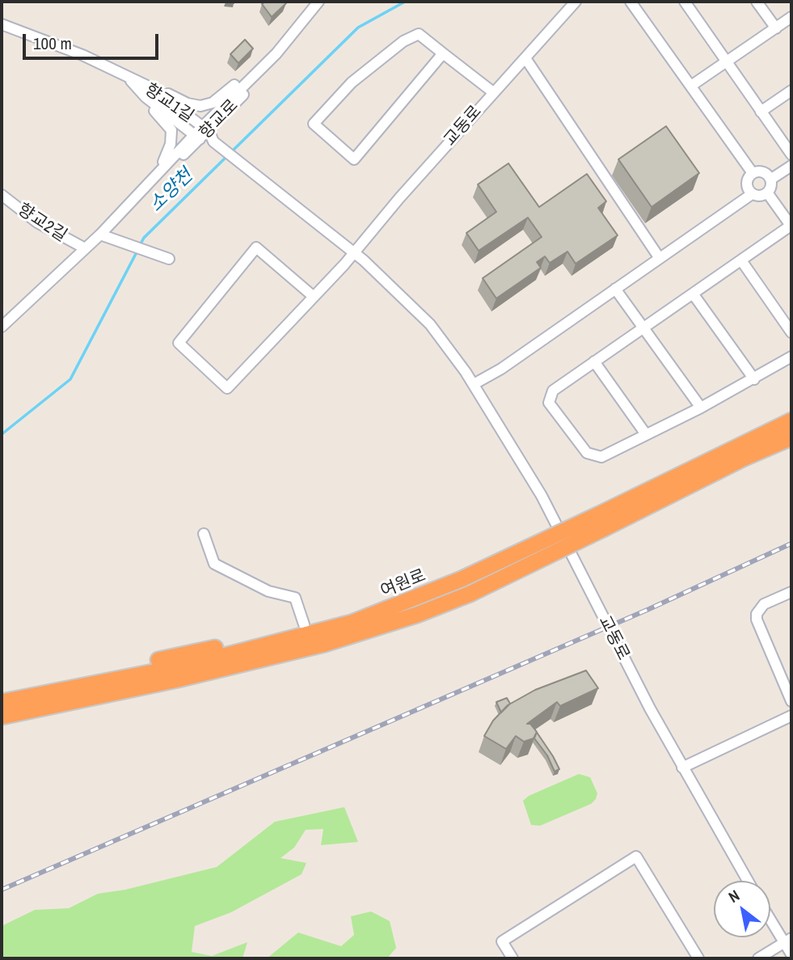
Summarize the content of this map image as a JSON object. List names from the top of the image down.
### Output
{
  "streets": {
    "highway": ["여원로"],
    "street": [
      "향교1길",
      "향교로",
      "교동로",
      "향교2길"
    ]
  },
  "crossings": [
    ["향교1길", "향교로"],
    ["향교로", "향교2길"]
  ],
  "water": ["소양천"],
  "scale_bar": "100 m",
  "north": "top left"
}
